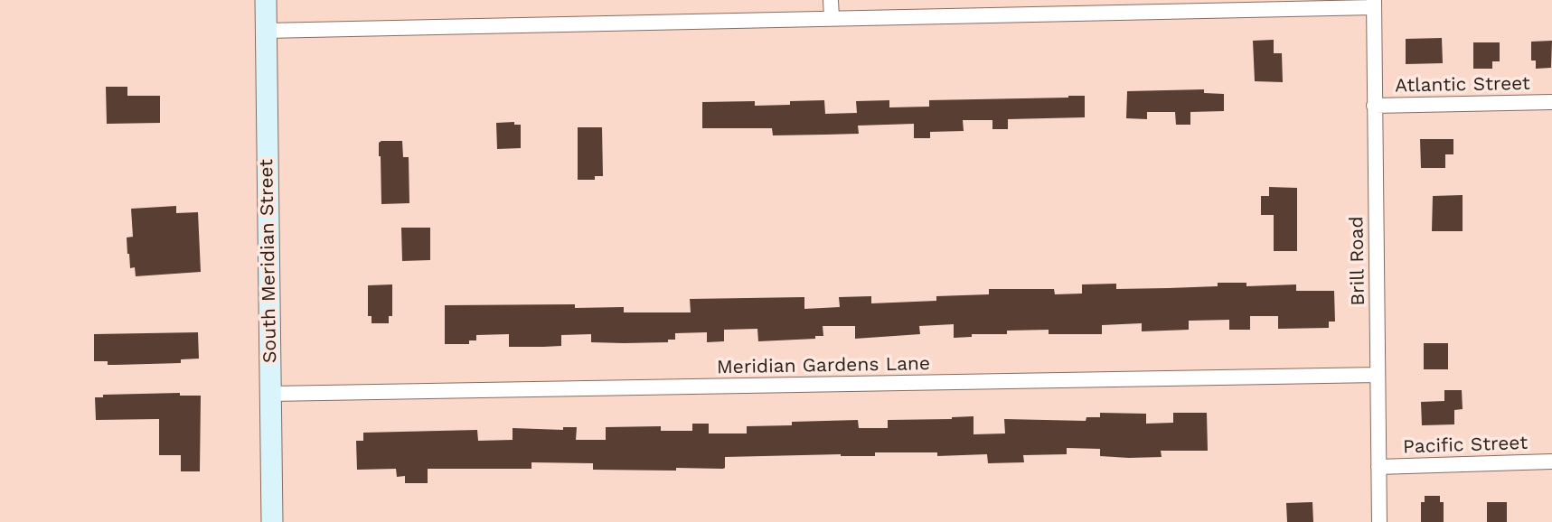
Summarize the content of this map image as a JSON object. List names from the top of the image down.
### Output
{
  "streets": {
    "main road": ["South Meridian Street"],
    "street": [
      "Atlantic Street",
      "Brill Road",
      "Meridian Gardens Lane",
      "Pacific Street"
    ]
  },
  "crossings": [
    ["Atlantic Street", "Brill Road"],
    ["South Meridian Street", "Meridian Gardens Lane"],
    ["Brill Road", "Meridian Gardens Lane"],
    ["Brill Road", "Pacific Street"]
  ]
}
